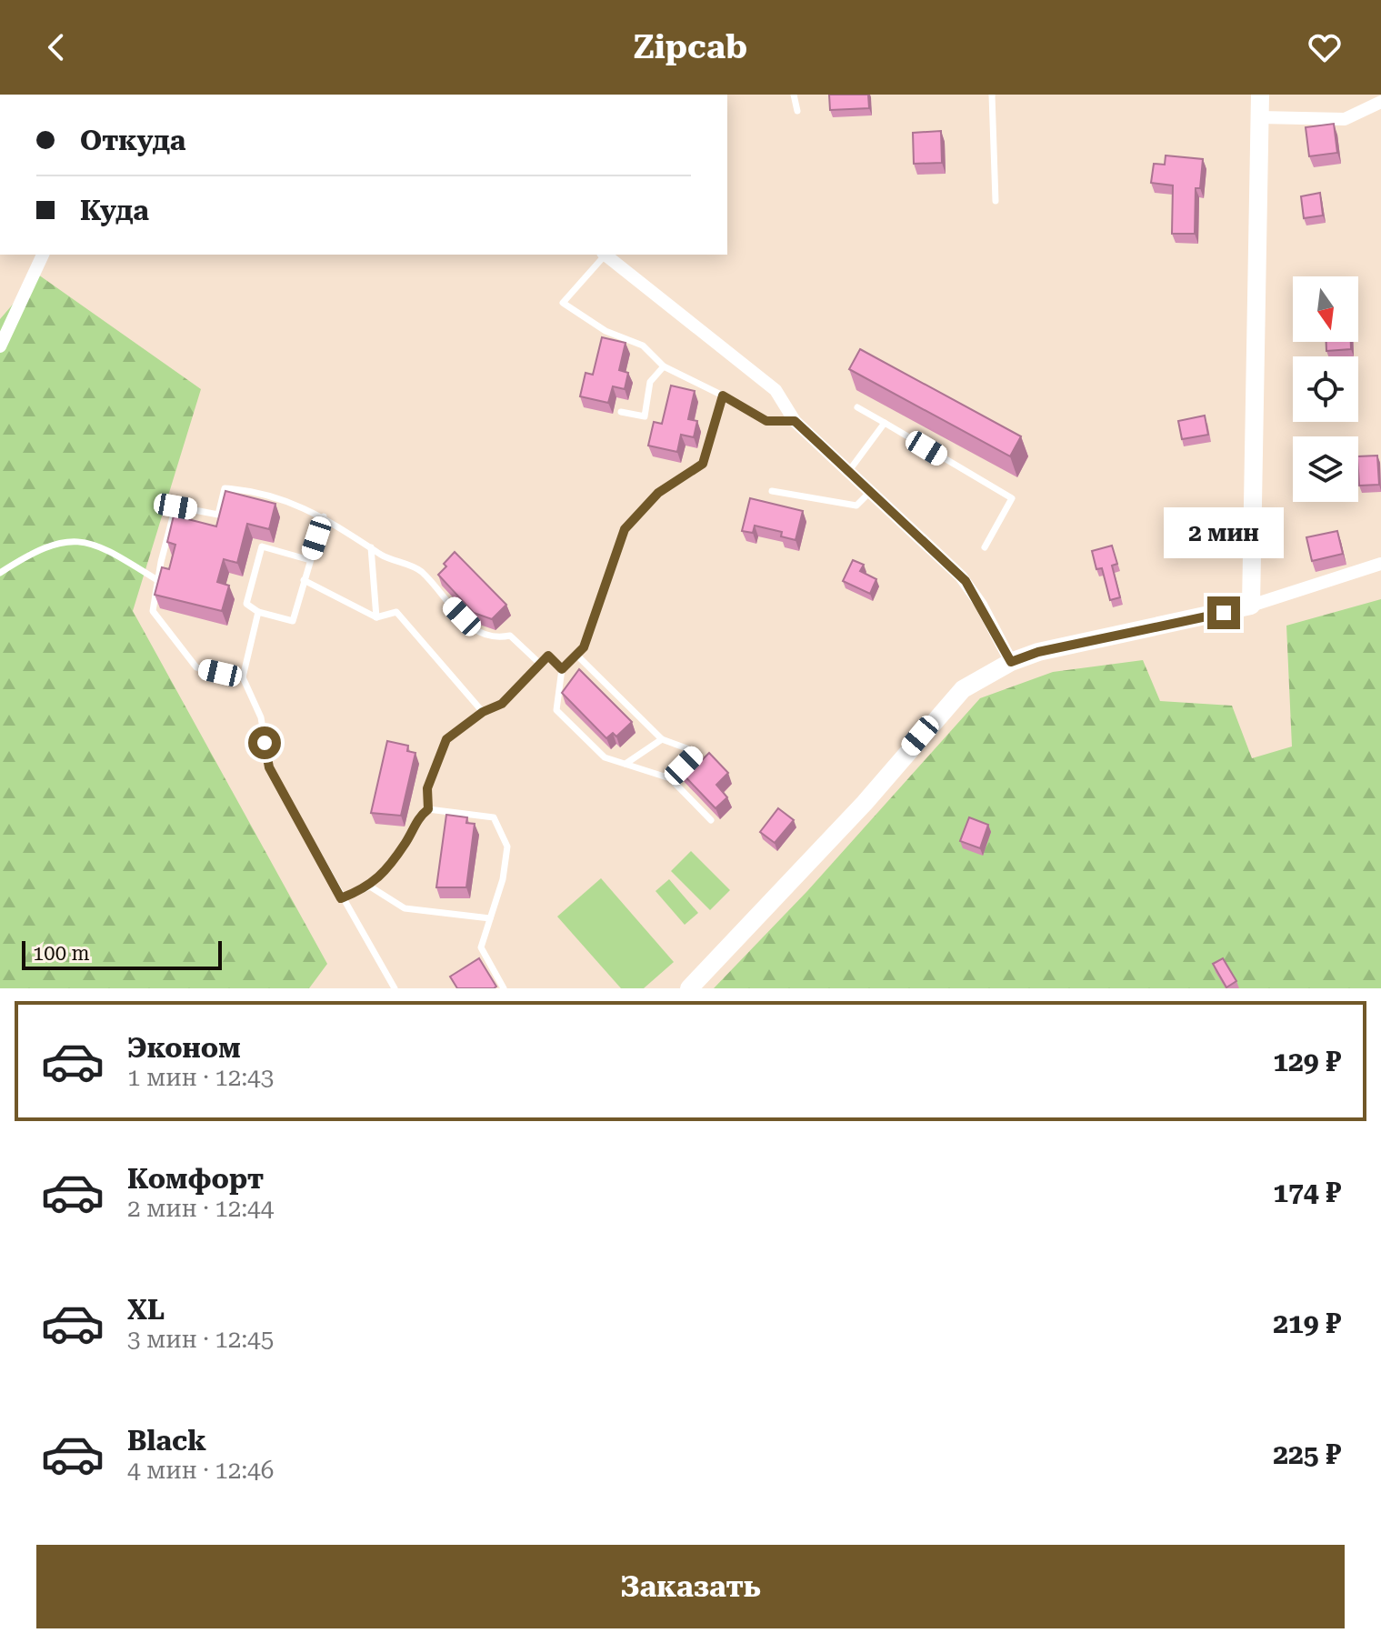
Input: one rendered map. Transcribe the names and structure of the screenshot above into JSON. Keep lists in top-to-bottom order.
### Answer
{
  "scale_bar": "100 m",
  "north": "bottom",
  "page": {
    "header": "Zipcab",
    "banner": ["Откуда", "Куда"],
    "bubble": "2 мин",
    "scale": "100 m",
    "list": [
      {
        "name": "Эконом",
        "note": "1 мин · 12:43",
        "value": "129 ₽"
      },
      {
        "name": "Комфорт",
        "note": "2 мин · 12:44",
        "value": "174 ₽"
      },
      {
        "name": "XL",
        "note": "3 мин · 12:45",
        "value": "219 ₽"
      },
      {
        "name": "Black",
        "note": "4 мин · 12:46",
        "value": "225 ₽"
      }
    ],
    "buttons": "Заказать"
  }
}
